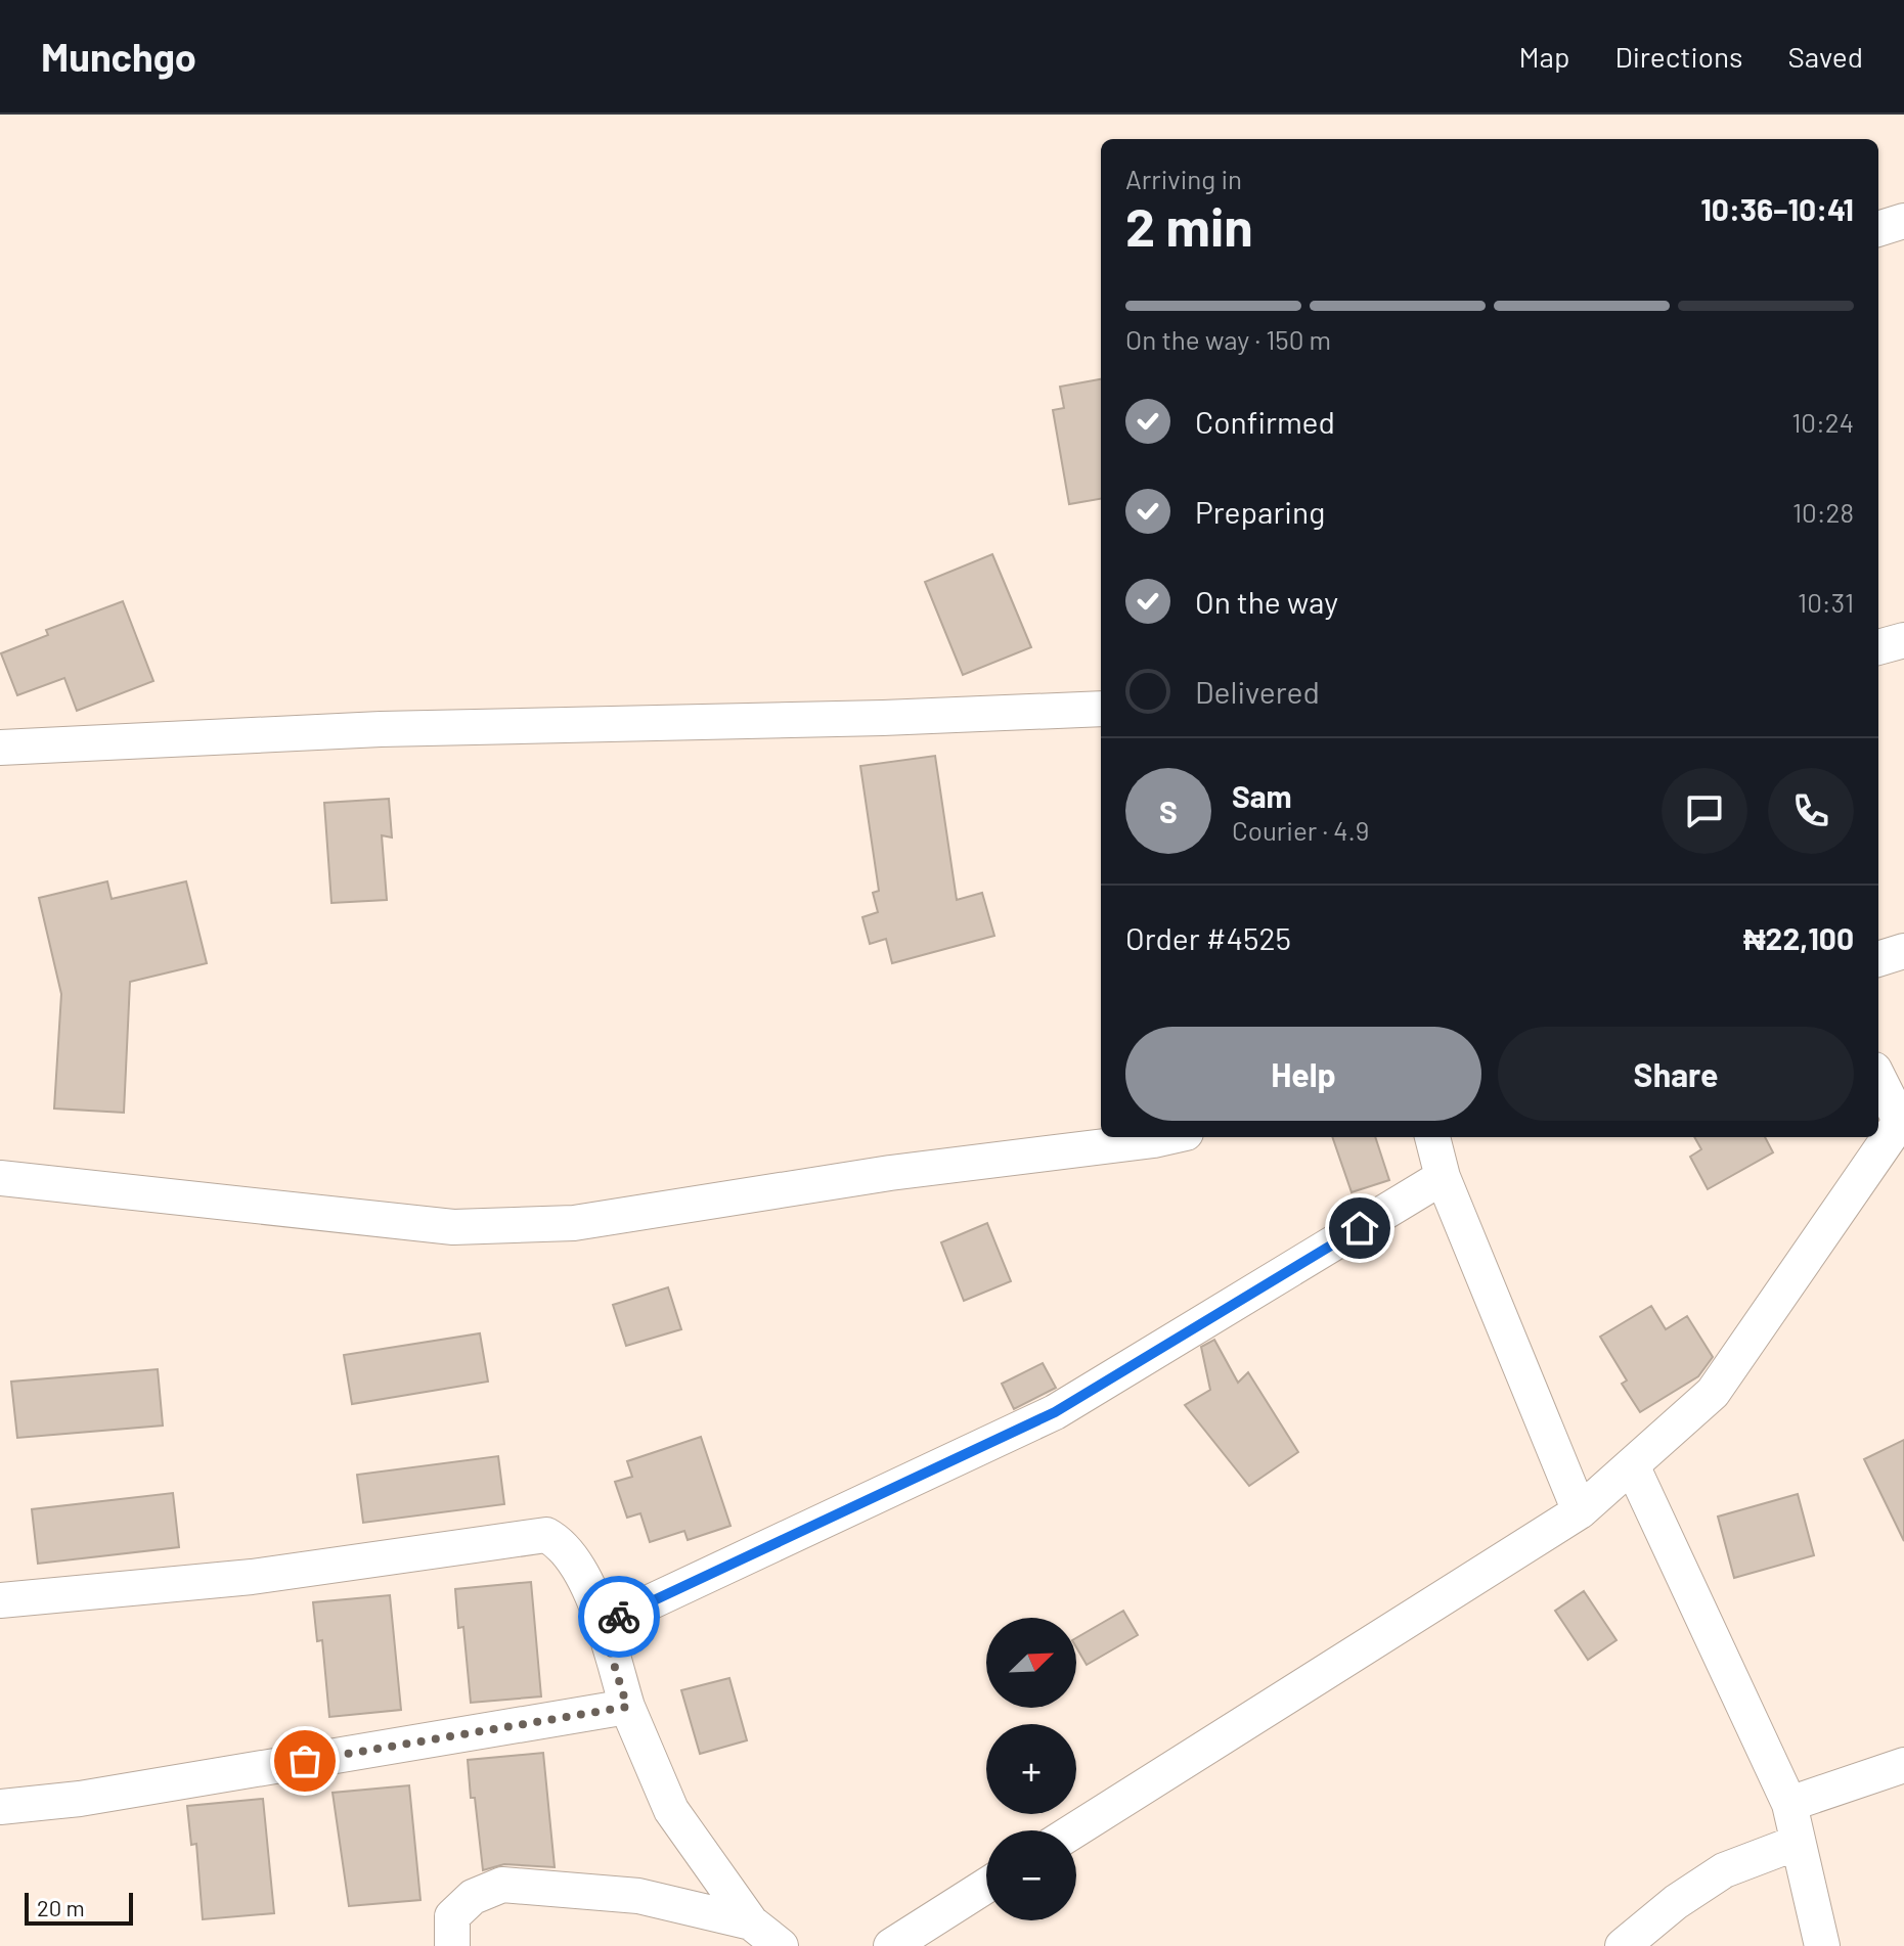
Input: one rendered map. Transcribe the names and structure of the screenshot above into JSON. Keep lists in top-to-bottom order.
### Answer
{
  "scale_bar": "20 m",
  "north": "top right",
  "page": {
    "header": "Munchgo",
    "nav": ["Map", "Directions", "Saved"],
    "heading": ["2 min", "Arriving in", "10:36–10:41"],
    "panel": [
      "Sam",
      "Courier · 4.9",
      "Order #4525",
      "₦22,100"
    ],
    "bar": "On the way · 150 m",
    "list": [
      ["Confirmed", "10:24"],
      ["Preparing", "10:28"],
      ["On the way", "10:31"],
      "Delivered"
    ],
    "round": "S",
    "buttons": ["Help", "Share"],
    "map_buttons": ["+", "−"],
    "scale": "20 m"
  }
}
